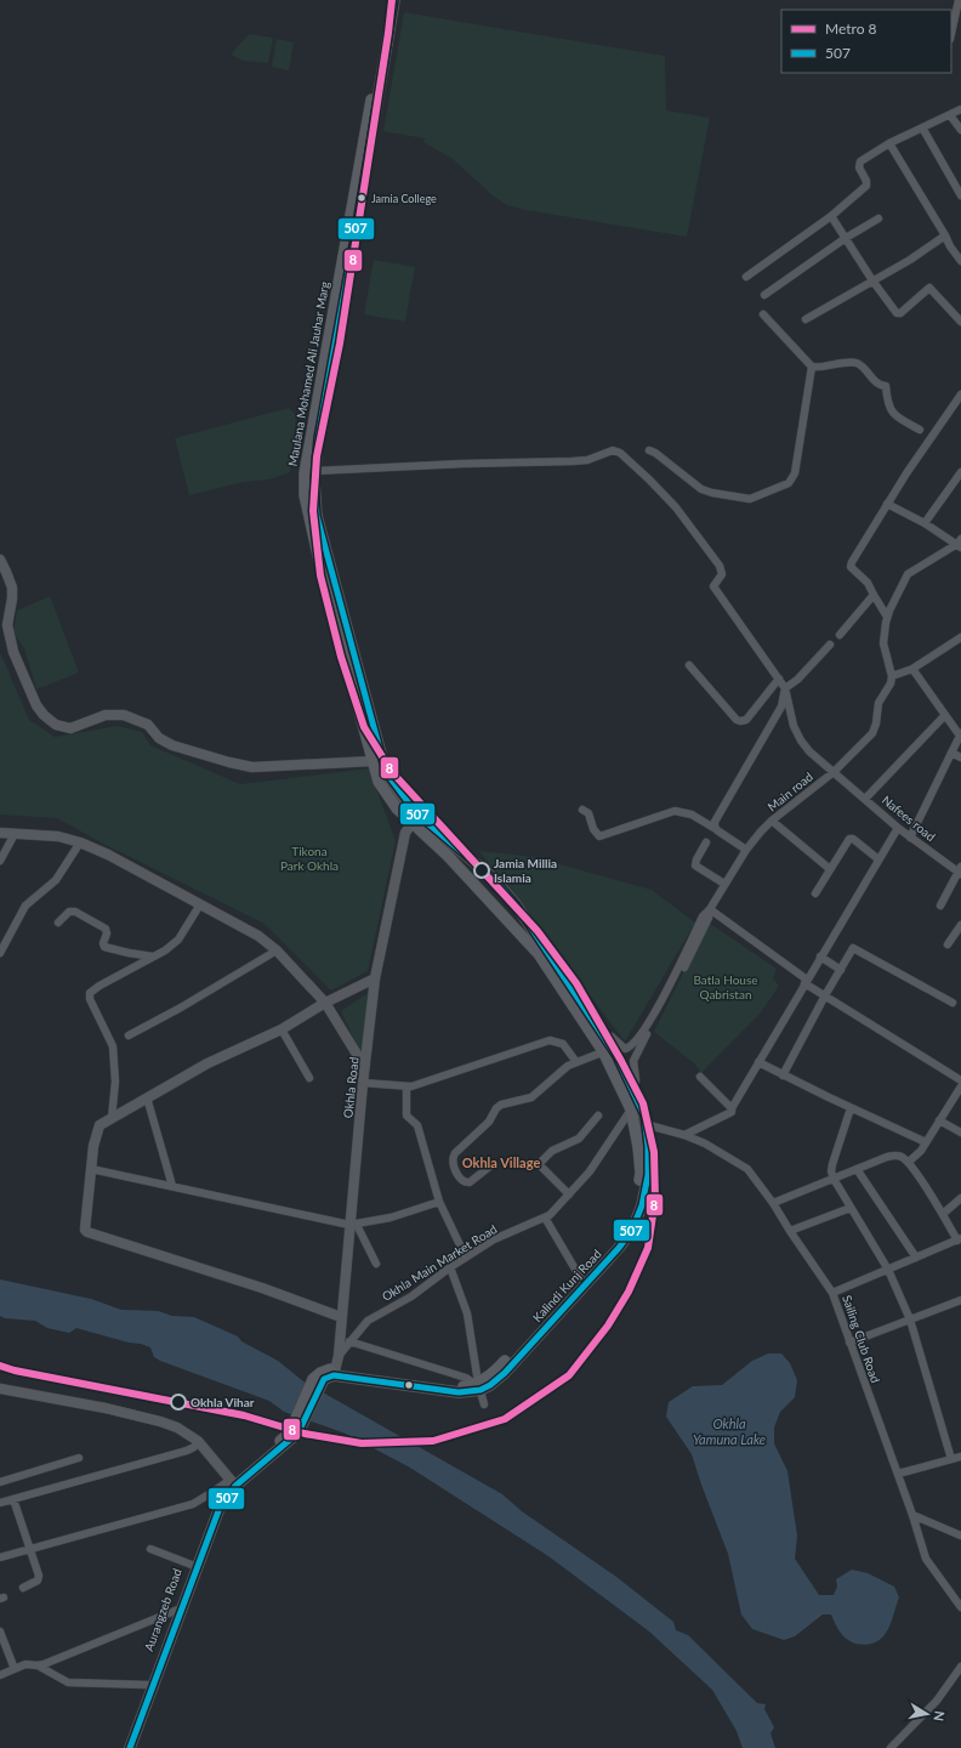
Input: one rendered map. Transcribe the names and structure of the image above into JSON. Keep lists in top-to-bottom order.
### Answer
{
  "streets": {
    "main road": ["Maulana Mohamed Ali Jauhar Marg", "Kalindi Kunj Road", "Aurangzeb Road"],
    "street": [
      "Main road",
      "Nafees road",
      "Okhla Road",
      "Okhla Main Market Road",
      "Sailing Club Road"
    ]
  },
  "crossings": [
    ["Maulana Mohamed Ali Jauhar Marg", "Nafees road"],
    ["Maulana Mohamed Ali Jauhar Marg", "Okhla Road"],
    ["Maulana Mohamed Ali Jauhar Marg", "Kalindi Kunj Road"],
    ["Main road", "Nafees road"],
    ["Main road", "Kalindi Kunj Road"],
    ["Okhla Road", "Okhla Main Market Road"],
    ["Okhla Road", "Kalindi Kunj Road"],
    ["Okhla Main Market Road", "Kalindi Kunj Road"],
    ["Kalindi Kunj Road", "Sailing Club Road"]
  ],
  "districts": ["Okhla Village"],
  "water": ["Okhla Yamuna Lake"],
  "parks": ["Tikona Park Okhla", "Batla House Qabristan"],
  "places": ["Jamia College", "Jamia Millia Islamia", "Okhla Vihar"],
  "lines": ["metro line 8", "transit line 507"],
  "legend": ["Metro 8", "507"],
  "north": "right"
}
